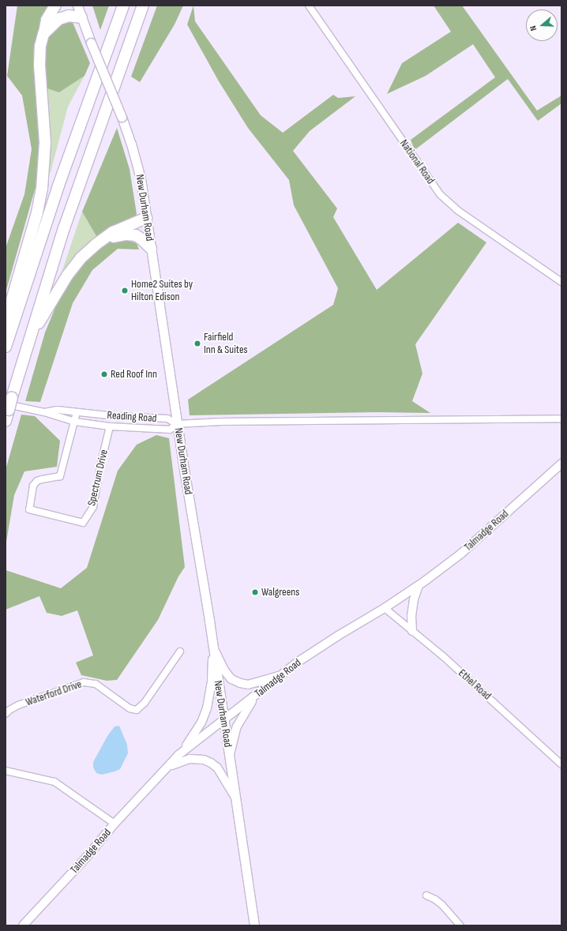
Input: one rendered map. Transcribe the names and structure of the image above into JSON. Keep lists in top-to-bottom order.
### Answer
{
  "streets": {
    "main road": ["New Durham Road"],
    "street": [
      "National Road",
      "Reading Road",
      "Spectrum Drive",
      "Talmadge Road",
      "Ethel Road",
      "Waterford Drive"
    ]
  },
  "crossings": [
    ["New Durham Road", "Reading Road"],
    ["New Durham Road", "Talmadge Road"],
    ["Reading Road", "Spectrum Drive"],
    ["Talmadge Road", "Ethel Road"]
  ],
  "places": [
    "Home2 Suites by Hilton Edison",
    "Fairfield Inn & Suites",
    "Red Roof Inn",
    "Walgreens"
  ],
  "north": "left"
}
